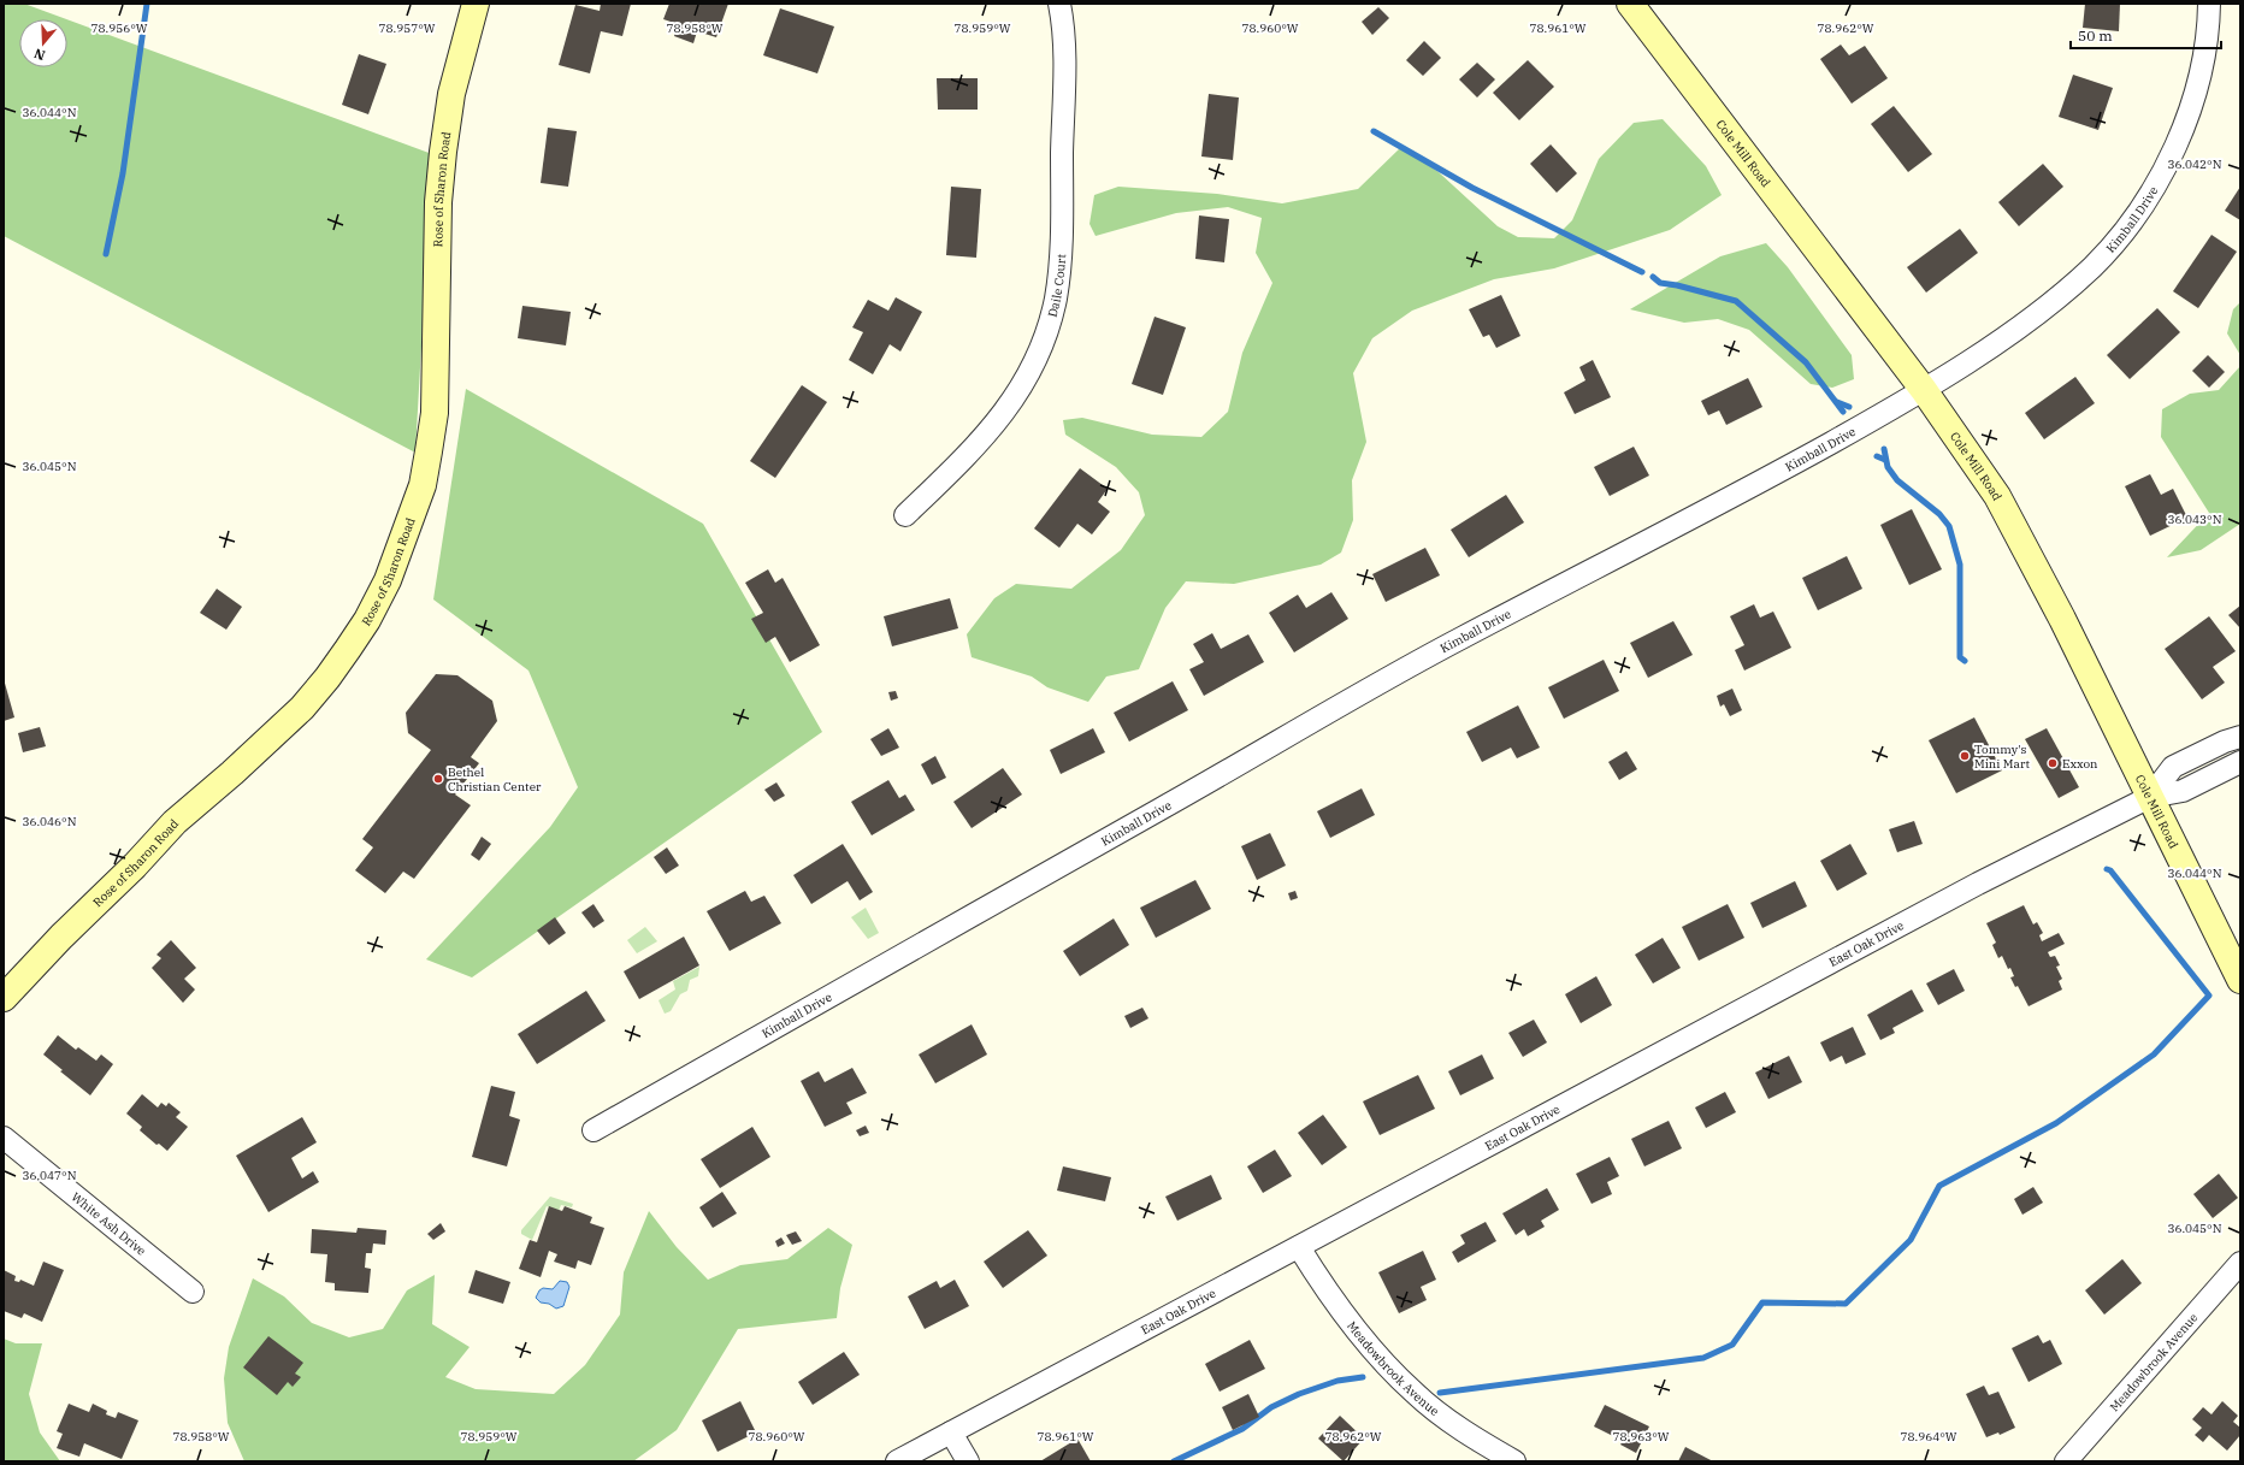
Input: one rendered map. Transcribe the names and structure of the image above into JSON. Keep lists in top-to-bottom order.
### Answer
{
  "streets": {
    "street": [
      "Cole Mill Road",
      "Rose of Sharon Road",
      "Kimball Drive",
      "Daile Court",
      "East Oak Drive",
      "White Ash Drive",
      "Meadowbrook Avenue"
    ]
  },
  "crossings": [
    ["Cole Mill Road", "Kimball Drive"],
    ["Cole Mill Road", "East Oak Drive"],
    ["East Oak Drive", "Meadowbrook Avenue"]
  ],
  "places": ["Tommy's Mini Mart", "Exxon", "Bethel Christian Center"],
  "scale_bar": "50 m",
  "north": "bottom",
  "coordinates": [
    "78.957°W",
    "78.958°W",
    "78.959°W",
    "78.960°W",
    "78.961°W",
    "78.962°W",
    "78.956°W",
    "36.044°N",
    "36.042°N",
    "36.045°N",
    "36.043°N",
    "36.046°N",
    "36.047°N",
    "78.963°W",
    "78.964°W"
  ]
}
